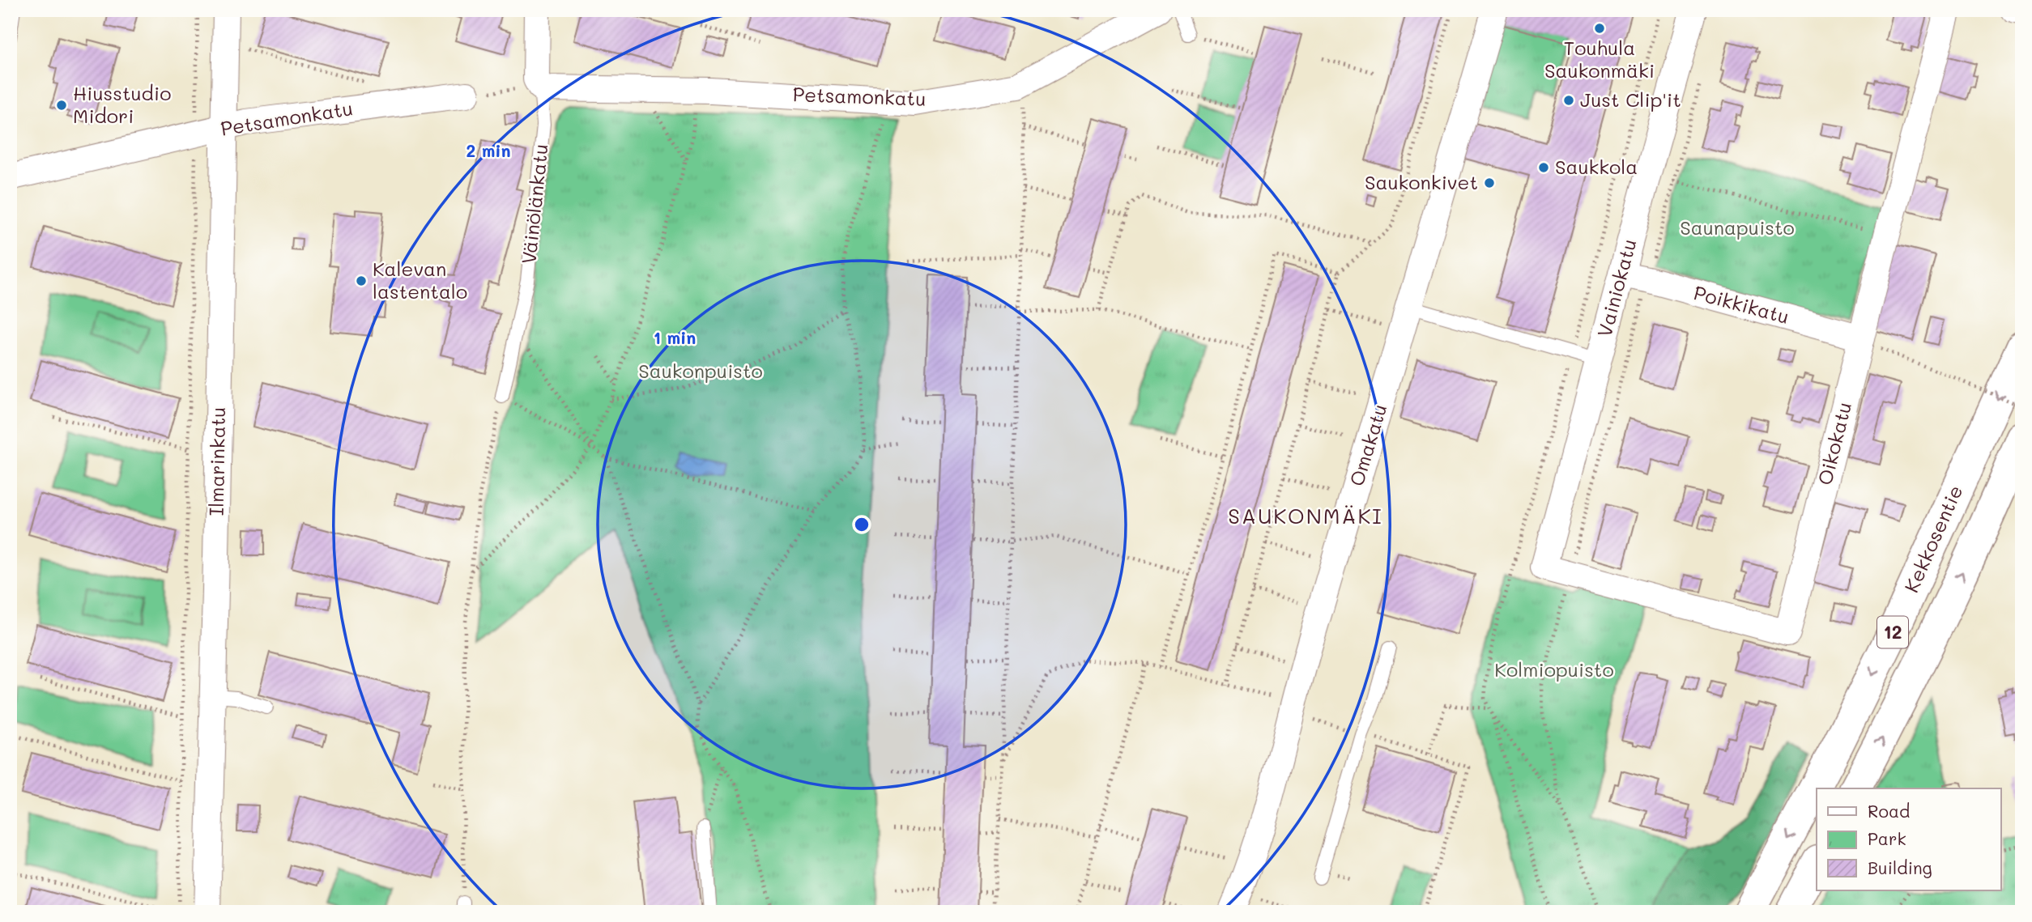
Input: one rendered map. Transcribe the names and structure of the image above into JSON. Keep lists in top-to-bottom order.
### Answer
{
  "streets": {
    "highway": ["Kekkosentie", "12"],
    "street": [
      "Petsamonkatu",
      "Väinölänkatu",
      "Vainiokatu",
      "Poikkikatu",
      "Oikokatu",
      "Omakatu",
      "Ilmarinkatu"
    ]
  },
  "crossings": [
    ["Petsamonkatu", "Väinölänkatu"],
    ["Petsamonkatu", "Ilmarinkatu"],
    ["Vainiokatu", "Poikkikatu"],
    ["Vainiokatu", "Oikokatu"],
    ["Poikkikatu", "Oikokatu"]
  ],
  "districts": ["SAUKONMÄKI"],
  "parks": ["Saunapuisto", "Saukonpuisto", "Kolmiopuisto"],
  "places": [
    "Touhula Saukonmäki",
    "Just Clip'it",
    "Hiusstudio Midori",
    "Saukkola",
    "Saukonkivet",
    "Kalevan lastentalo"
  ],
  "legend": ["Road", "Park", "Building"],
  "rings": ["2 min", "1 min"]
}
